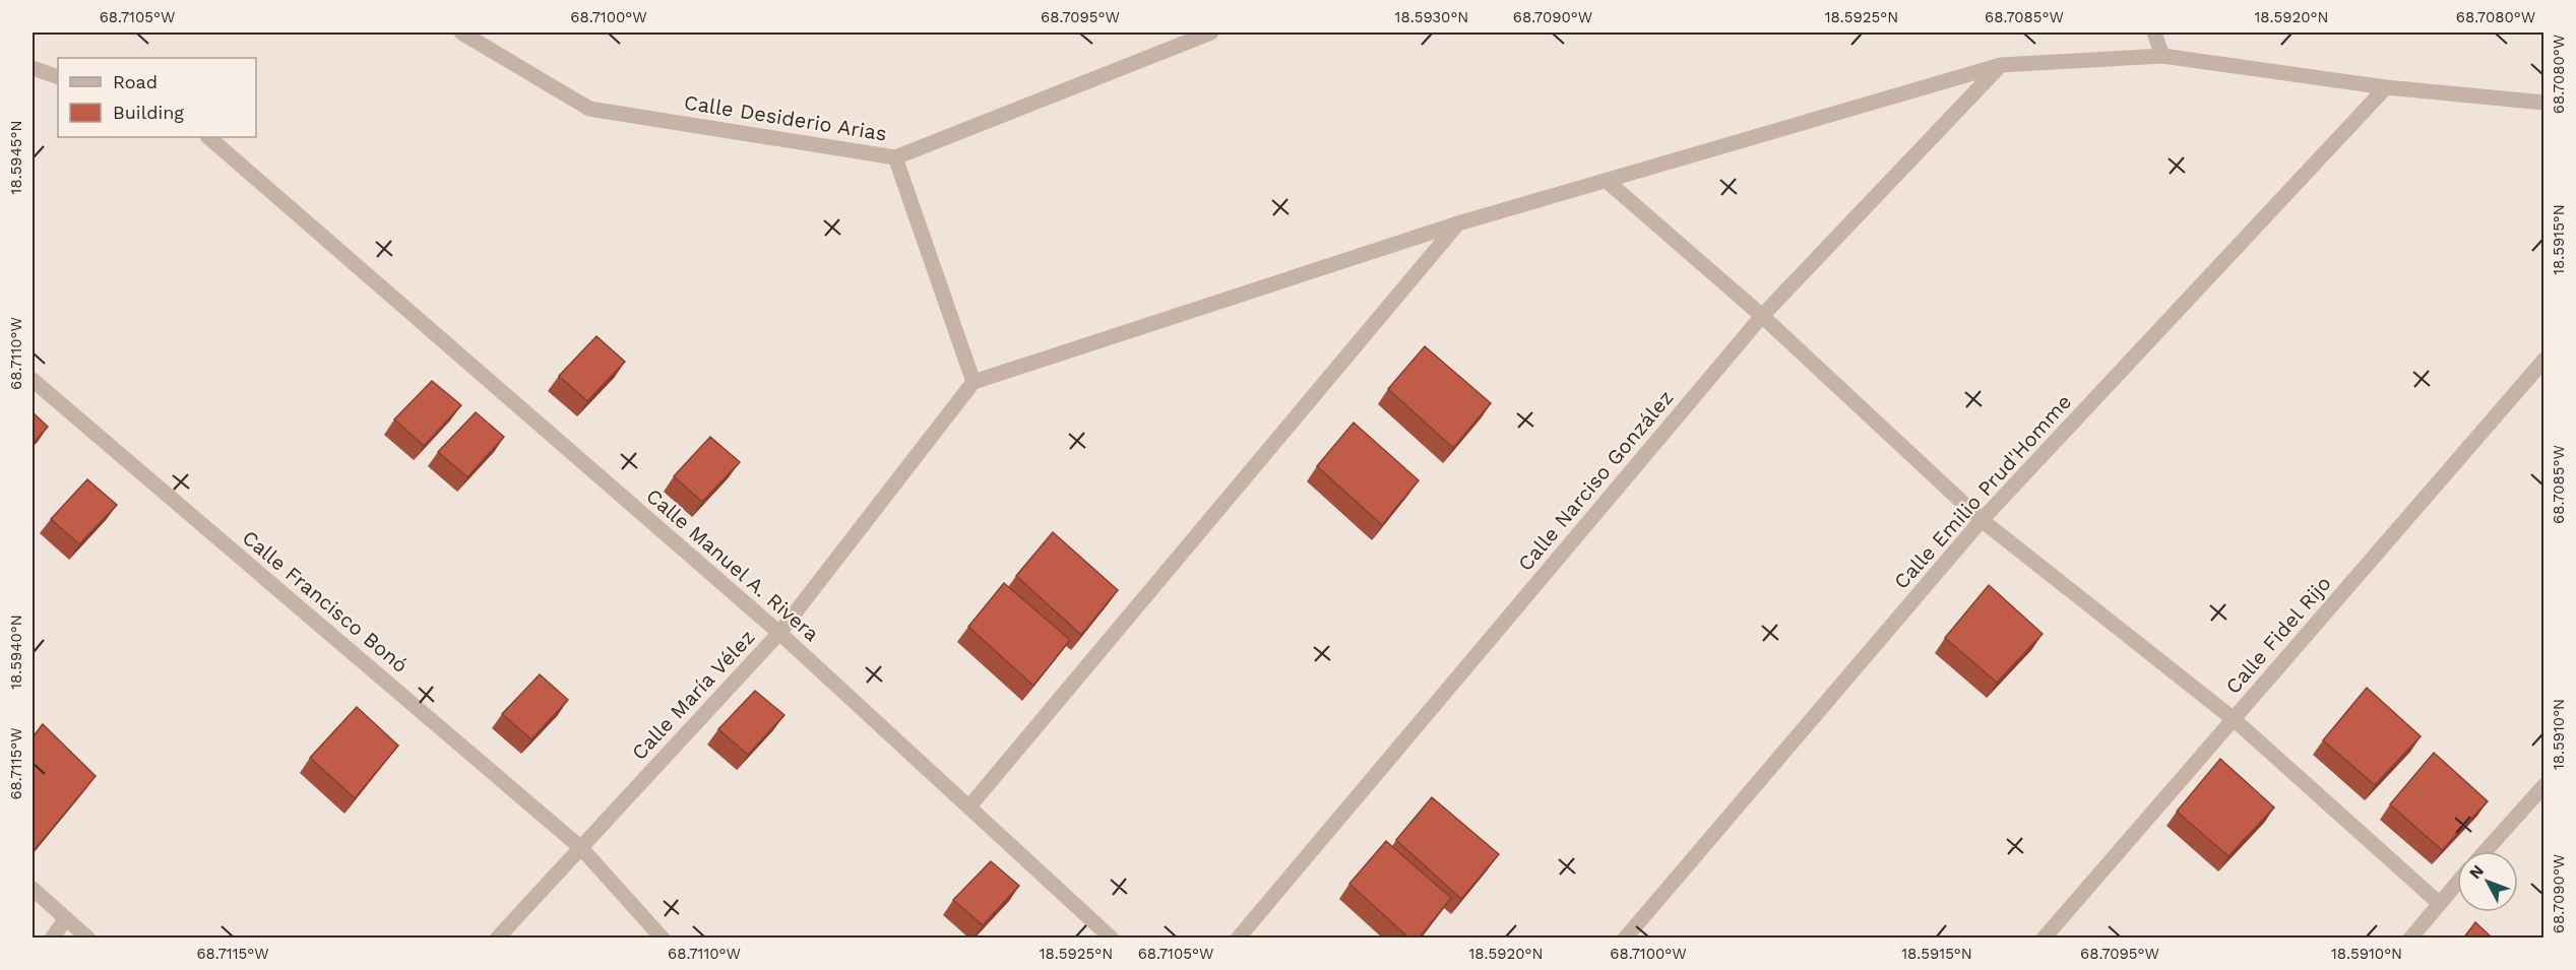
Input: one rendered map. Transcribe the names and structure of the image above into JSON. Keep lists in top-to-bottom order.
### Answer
{
  "streets": {
    "street": [
      "Calle Desiderio Arias",
      "Calle Narciso González",
      "Calle Emilio Prud'Homme",
      "Calle Manuel A. Rivera",
      "Calle Francisco Bonó",
      "Calle Fidel Rijo",
      "Calle María Vélez"
    ]
  },
  "crossings": [
    ["Calle Manuel A. Rivera", "Calle María Vélez"],
    ["Calle Francisco Bonó", "Calle María Vélez"]
  ],
  "legend": ["Road", "Building"],
  "north": "top left",
  "coordinates": [
    "68.7105°W",
    "68.7100°W",
    "68.7095°W",
    "18.5930°N",
    "68.7090°W",
    "18.5925°N",
    "68.7085°W",
    "18.5920°N",
    "68.7080°W",
    "18.5945°N",
    "18.5915°N",
    "68.7110°W",
    "18.5940°N",
    "18.5910°N",
    "68.7115°W"
  ]
}
